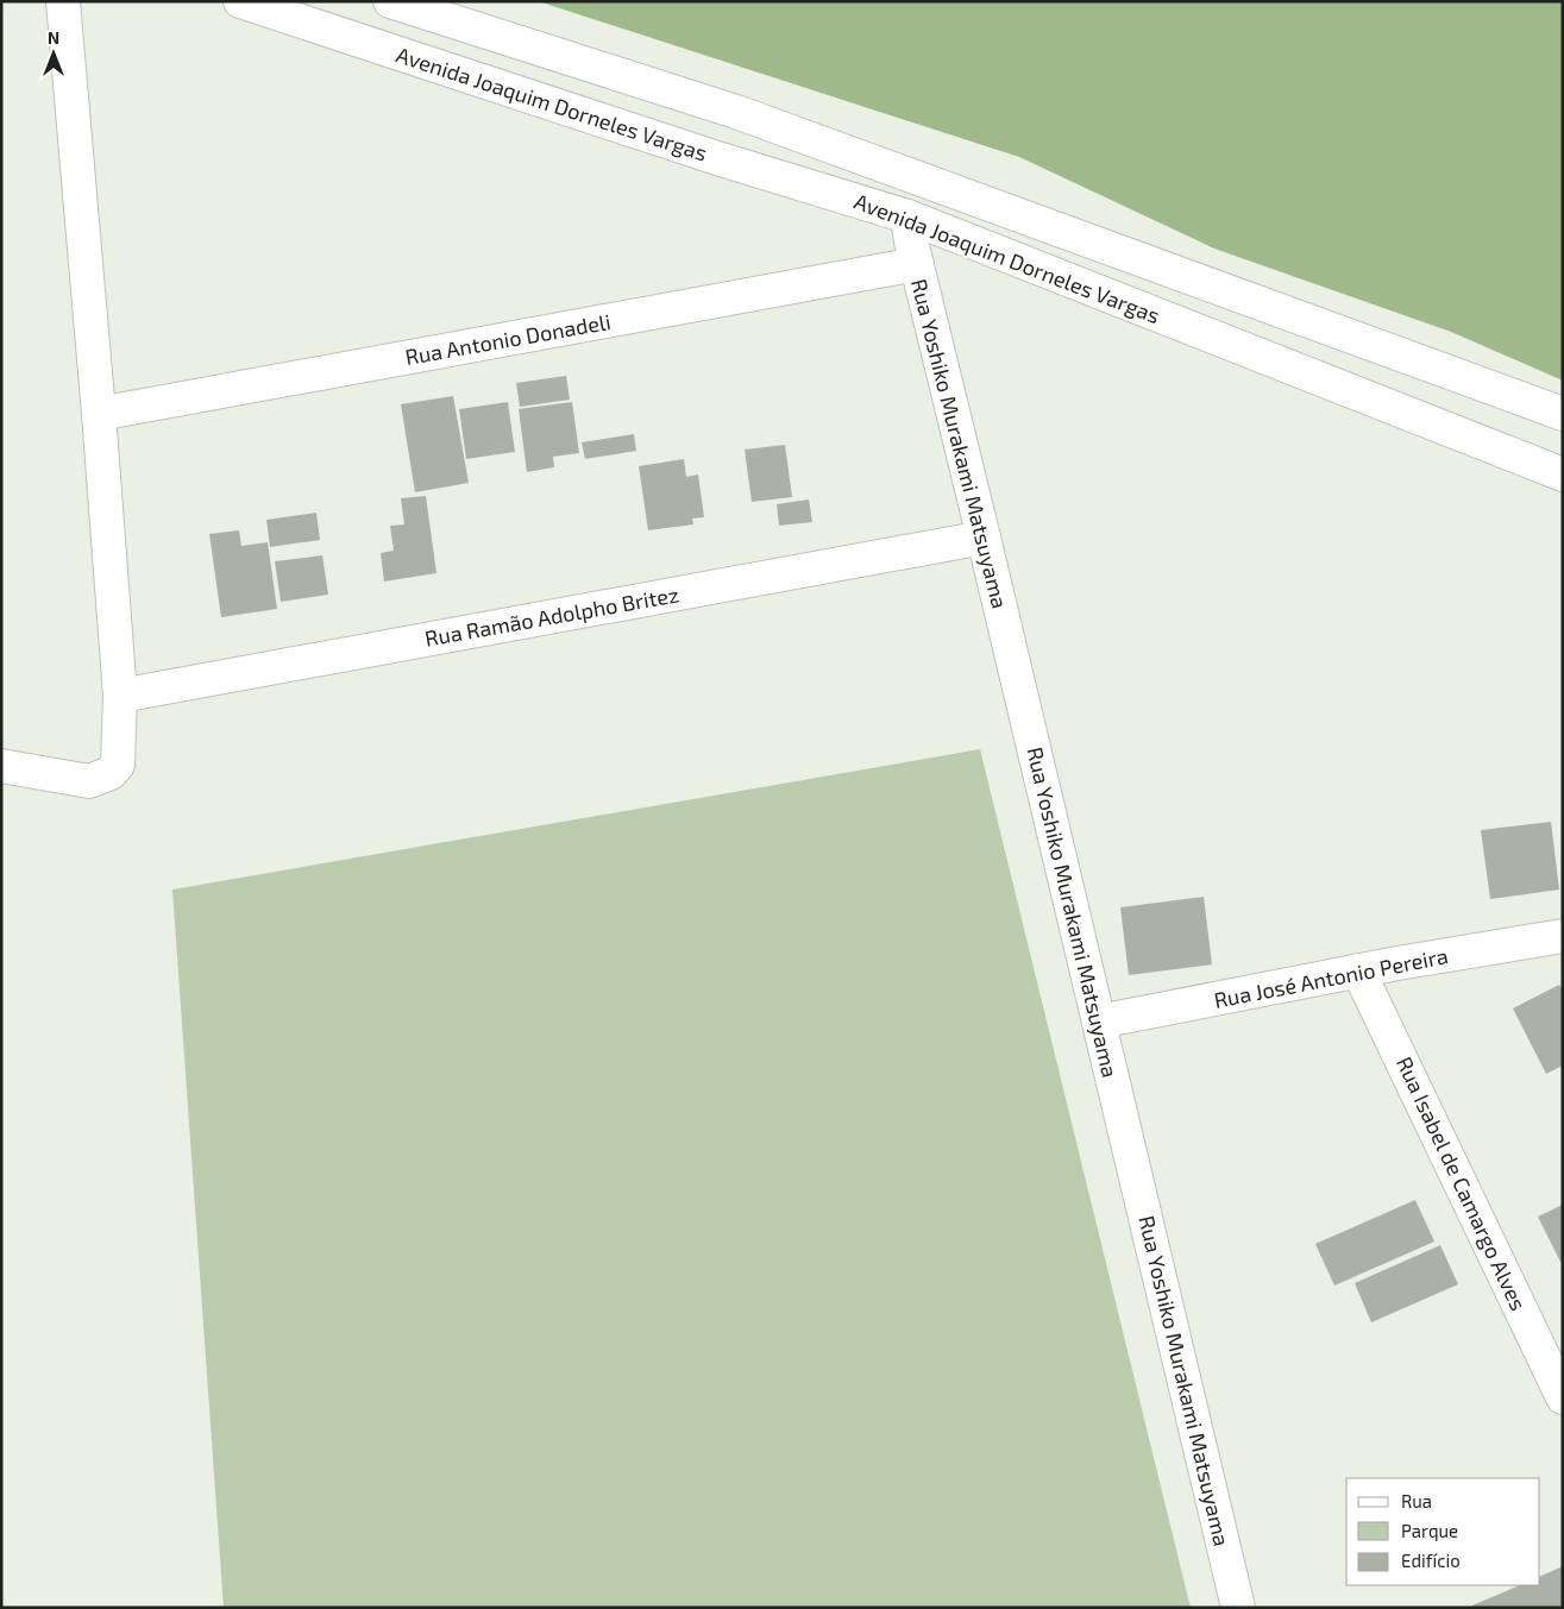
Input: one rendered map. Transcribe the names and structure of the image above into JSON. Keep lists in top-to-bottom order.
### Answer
{
  "streets": {
    "street": [
      "Avenida Joaquim Dorneles Vargas",
      "Rua Antonio Donadeli",
      "Rua Yoshiko Murakami Matsuyama",
      "Rua Ramão Adolpho Britez",
      "Rua José Antonio Pereira",
      "Rua Isabel de Camargo Alves"
    ]
  },
  "crossings": [
    ["Avenida Joaquim Dorneles Vargas", "Rua Yoshiko Murakami Matsuyama"],
    ["Rua Antonio Donadeli", "Rua Yoshiko Murakami Matsuyama"],
    ["Rua Yoshiko Murakami Matsuyama", "Rua Ramão Adolpho Britez"],
    ["Rua Yoshiko Murakami Matsuyama", "Rua José Antonio Pereira"],
    ["Rua José Antonio Pereira", "Rua Isabel de Camargo Alves"]
  ],
  "legend": ["Rua", "Parque", "Edifício"],
  "north": "top"
}
